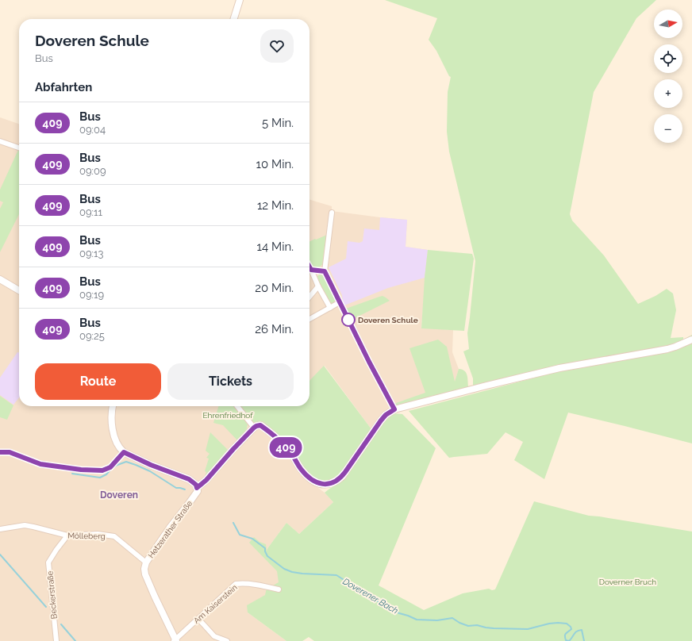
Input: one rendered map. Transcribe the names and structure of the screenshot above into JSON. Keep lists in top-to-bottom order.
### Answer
{
  "streets": {
    "street": [
      "Hetzerather Straße",
      "Mölleberg",
      "Beckerstraße",
      "Am Kaiserstein"
    ]
  },
  "crossings": [
    ["Hetzerather Straße", "Mölleberg"],
    ["Hetzerather Straße", "Am Kaiserstein"],
    ["Mölleberg", "Beckerstraße"]
  ],
  "districts": ["Doveren"],
  "water": ["Doverener Bach"],
  "parks": ["Ehrenfriedhof", "Doverner Bruch"],
  "places": ["Doveren Schule"],
  "lines": ["bus line 409"],
  "north": "right",
  "page": {
    "on_map": "409",
    "map_buttons": ["+", "−"],
    "heading": [
      ["Doveren Schule", "Bus"],
      "Abfahrten"
    ],
    "list": [
      {
        "mark": "409",
        "name": "Bus",
        "note": "09:04",
        "value": "5 Min."
      },
      {
        "mark": "409",
        "name": "Bus",
        "note": "09:09",
        "value": "10 Min."
      },
      {
        "mark": "409",
        "name": "Bus",
        "note": "09:11",
        "value": "12 Min."
      },
      {
        "mark": "409",
        "name": "Bus",
        "note": "09:13",
        "value": "14 Min."
      },
      {
        "mark": "409",
        "name": "Bus",
        "note": "09:19",
        "value": "20 Min."
      },
      {
        "mark": "409",
        "name": "Bus",
        "note": "09:25",
        "value": "26 Min."
      }
    ],
    "buttons": ["Route", "Tickets"]
  }
}
